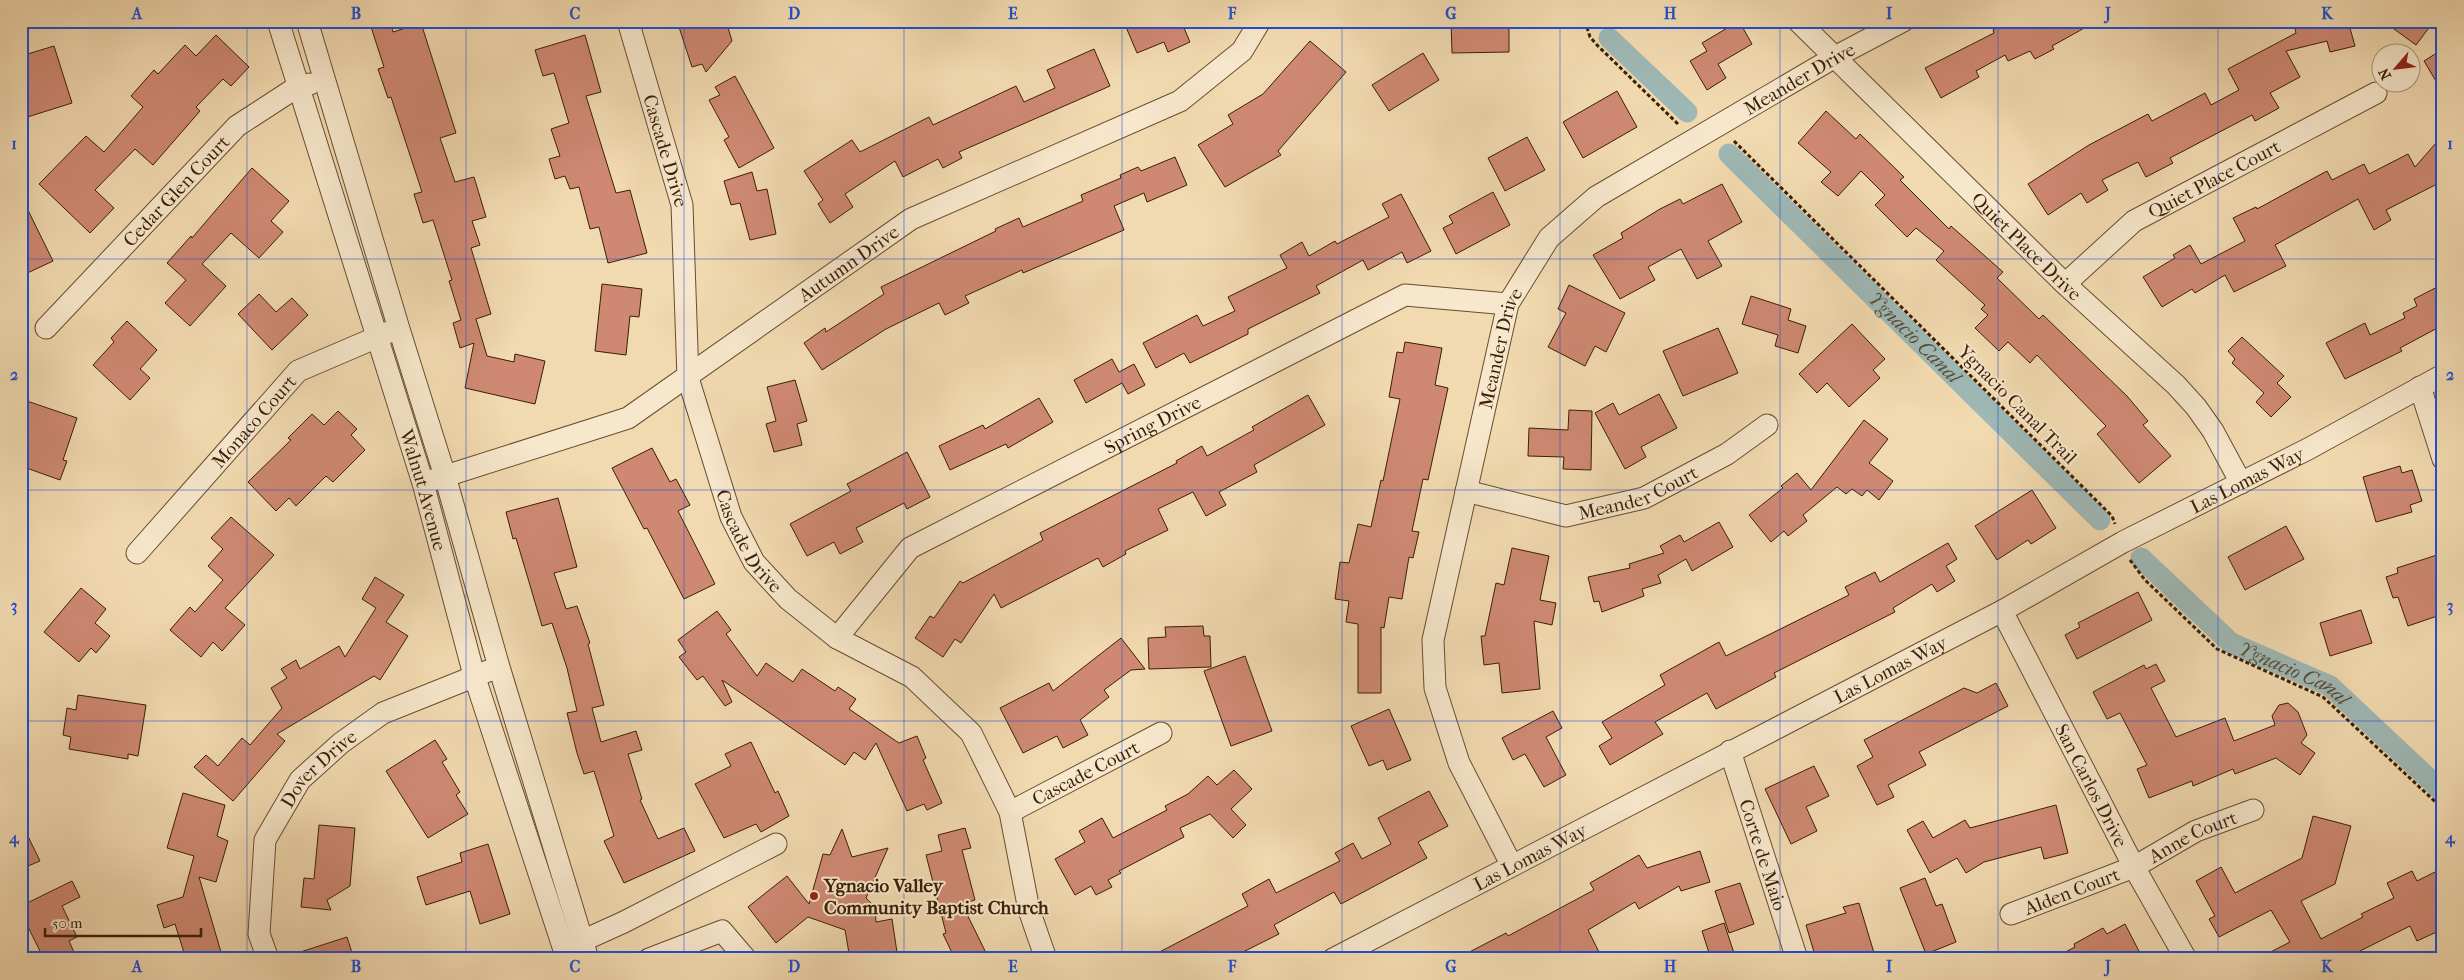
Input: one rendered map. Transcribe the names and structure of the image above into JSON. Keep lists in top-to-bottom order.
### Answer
{
  "streets": {
    "street": [
      "Meander Drive",
      "Cascade Drive",
      "Quiet Place Court",
      "Cedar Glen Court",
      "Quiet Place Drive",
      "Autumn Drive",
      "Monaco Court",
      "Spring Drive",
      "Las Lomas Way",
      "Walnut Avenue",
      "Meander Court",
      "Dover Drive",
      "Cascade Court",
      "San Carlos Drive",
      "Anne Court",
      "Corte de Maio",
      "Alden Court"
    ],
    "path": ["Ygnacio Canal Trail"]
  },
  "crossings": [
    ["Meander Drive", "Quiet Place Drive"],
    ["Meander Drive", "Spring Drive"],
    ["Meander Drive", "Las Lomas Way"],
    ["Meander Drive", "Meander Court"],
    ["Cascade Drive", "Autumn Drive"],
    ["Cascade Drive", "Spring Drive"],
    ["Cascade Drive", "Cascade Court"],
    ["Quiet Place Court", "Quiet Place Drive"],
    ["Cedar Glen Court", "Walnut Avenue"],
    ["Quiet Place Drive", "Las Lomas Way"],
    ["Autumn Drive", "Walnut Avenue"],
    ["Ygnacio Canal Trail", "Las Lomas Way"],
    ["Monaco Court", "Walnut Avenue"],
    ["Las Lomas Way", "San Carlos Drive"],
    ["Las Lomas Way", "Corte de Maio"],
    ["Walnut Avenue", "Dover Drive"],
    ["San Carlos Drive", "Anne Court"],
    ["San Carlos Drive", "Alden Court"],
    ["Anne Court", "Alden Court"]
  ],
  "water": ["Ygnacio Canal"],
  "places": ["Ygnacio Valley Community Baptist Church"],
  "scale_bar": "50 m",
  "north": "bottom left",
  "grid": {
    "columns": [
      "A",
      "B",
      "C",
      "D",
      "E",
      "F",
      "G",
      "H",
      "I",
      "J",
      "K"
    ],
    "rows": [
      "1",
      "2",
      "3",
      "4"
    ]
  }
}
